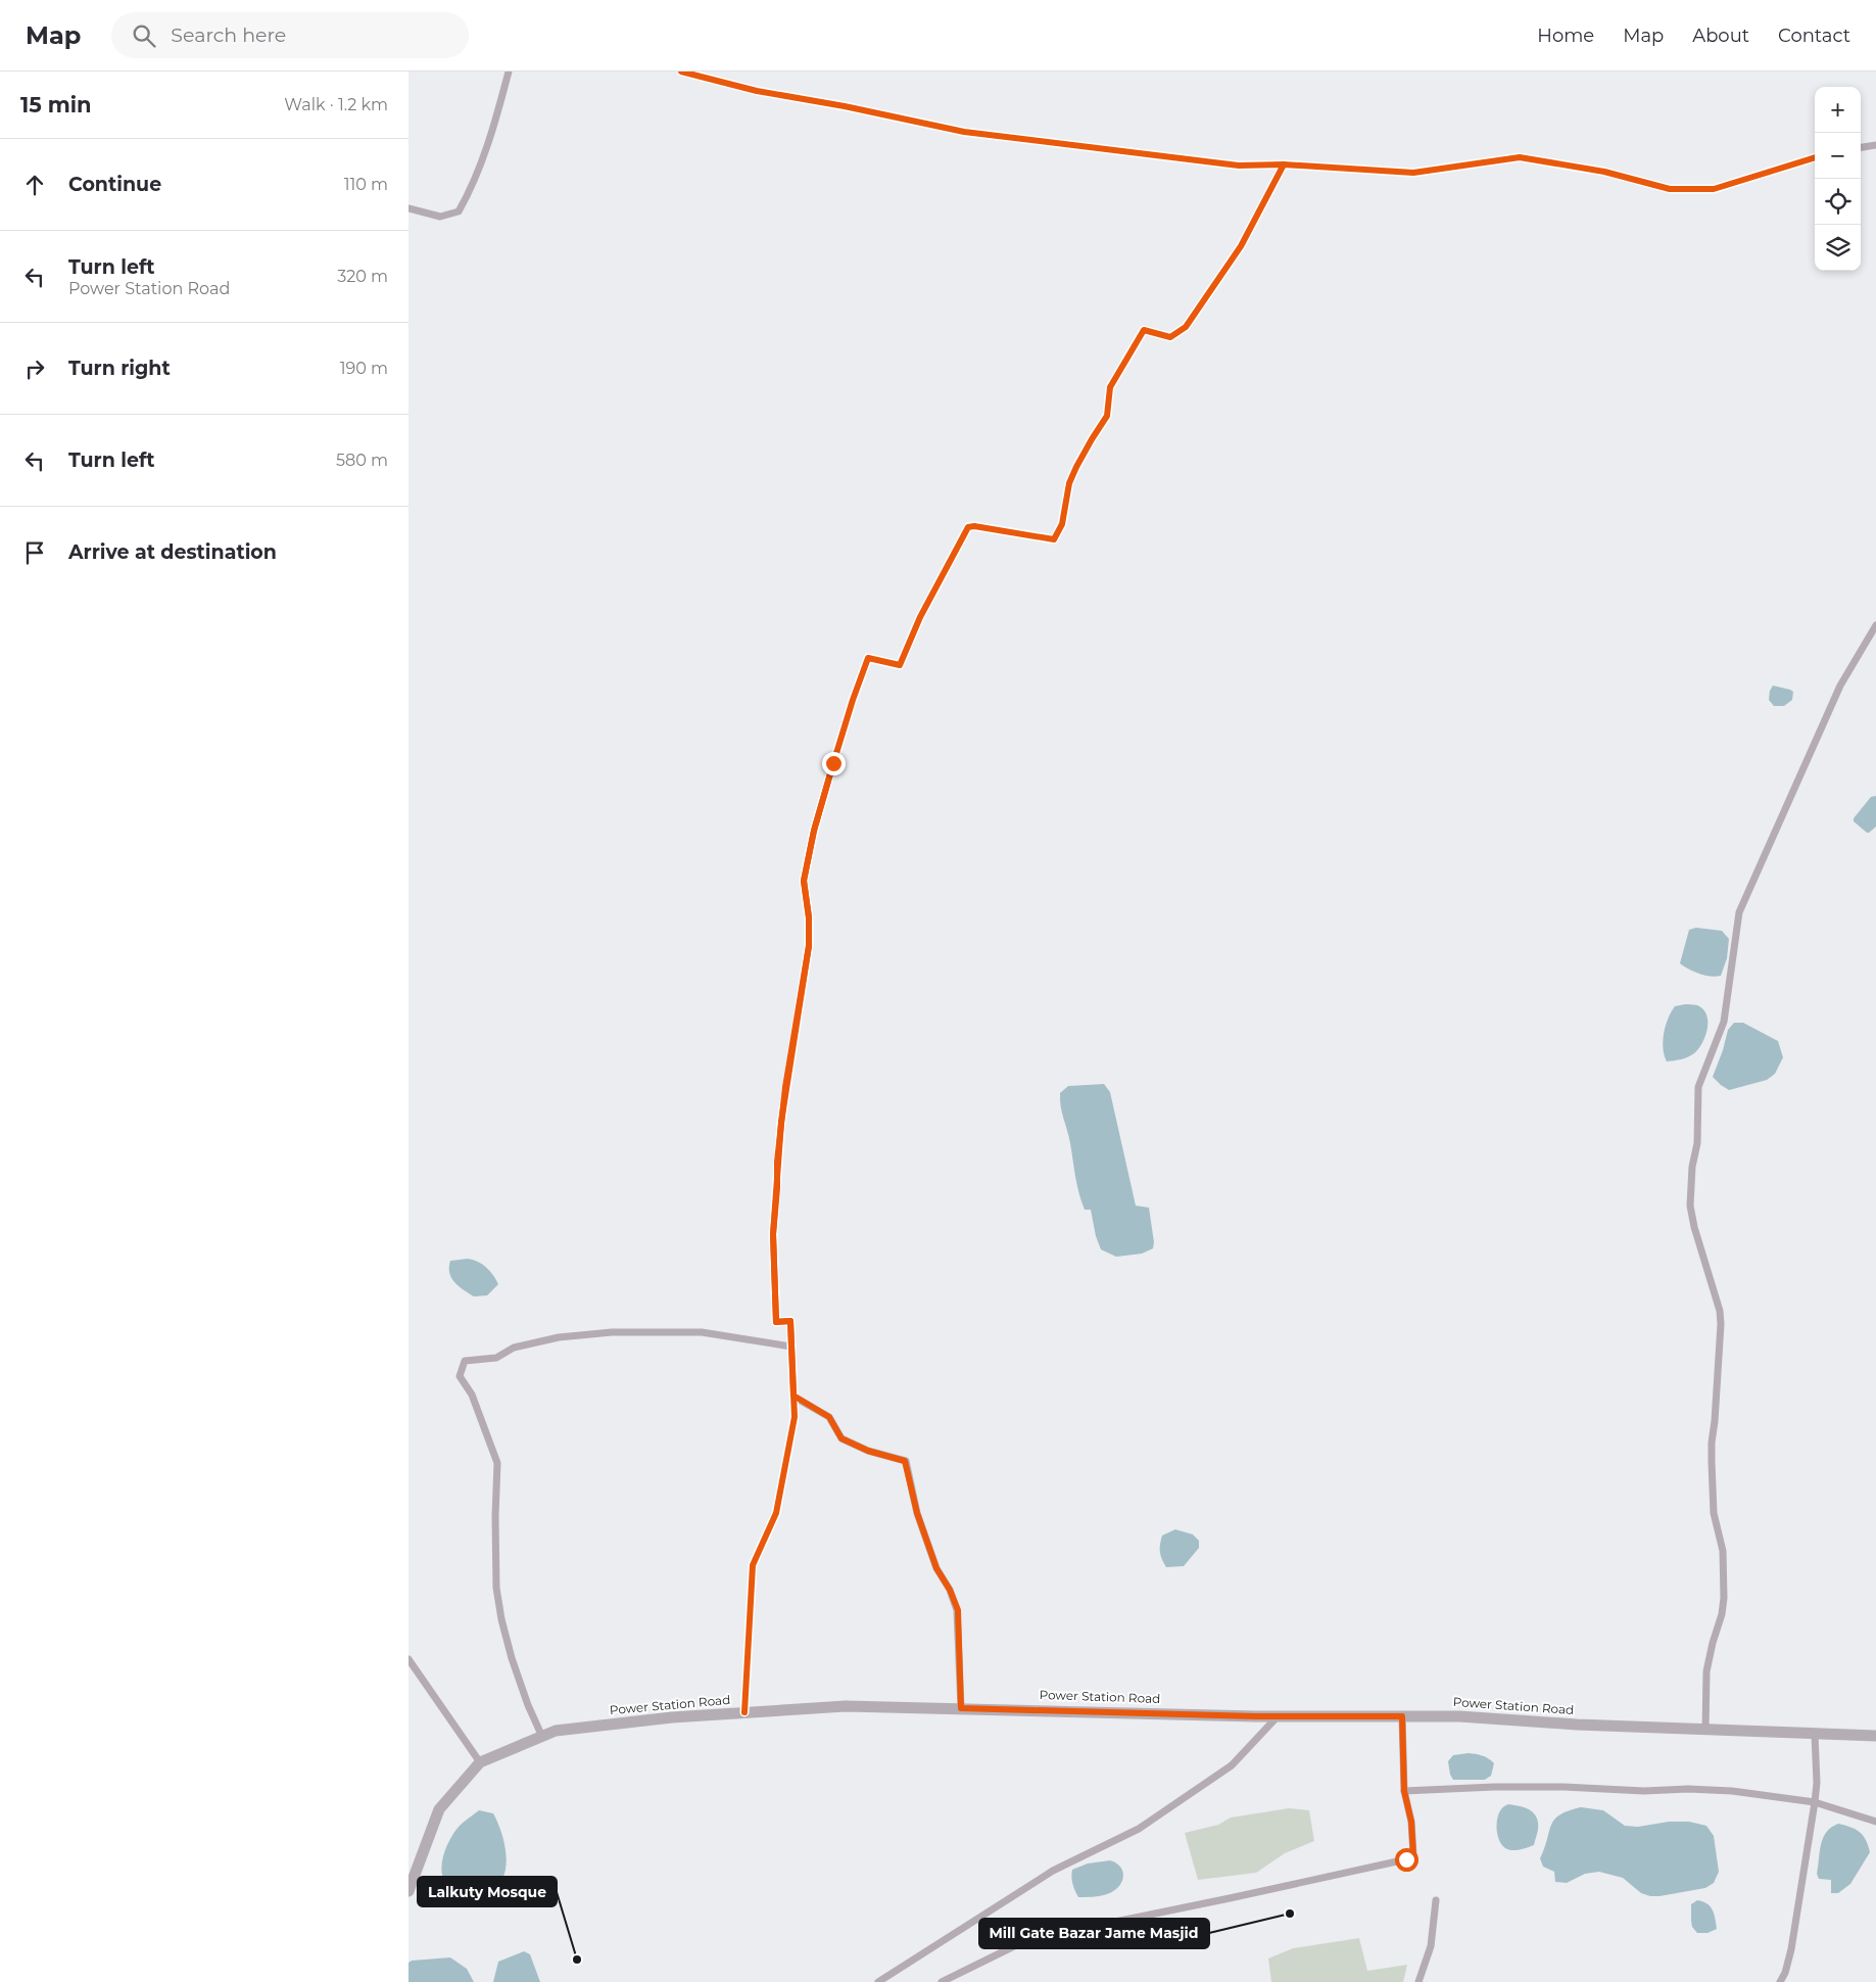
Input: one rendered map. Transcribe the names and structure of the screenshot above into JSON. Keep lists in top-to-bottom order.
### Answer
{
  "streets": {
    "main road": ["Power Station Road"]
  },
  "places": ["Mill Gate Bazar Jame Masjid", "Lalkuty Mosque"],
  "page": {
    "header": "Map",
    "search": "Search here",
    "nav": [
      "Home",
      "Map",
      "About",
      "Contact"
    ],
    "heading": ["15 min", "Walk · 1.2 km"],
    "map_buttons": ["+", "−"],
    "list": [
      ["Continue", "110 m"],
      ["Turn left", "Power Station Road", "320 m"],
      ["Turn right", "190 m"],
      ["Turn left", "580 m"],
      "Arrive at destination"
    ]
  }
}
